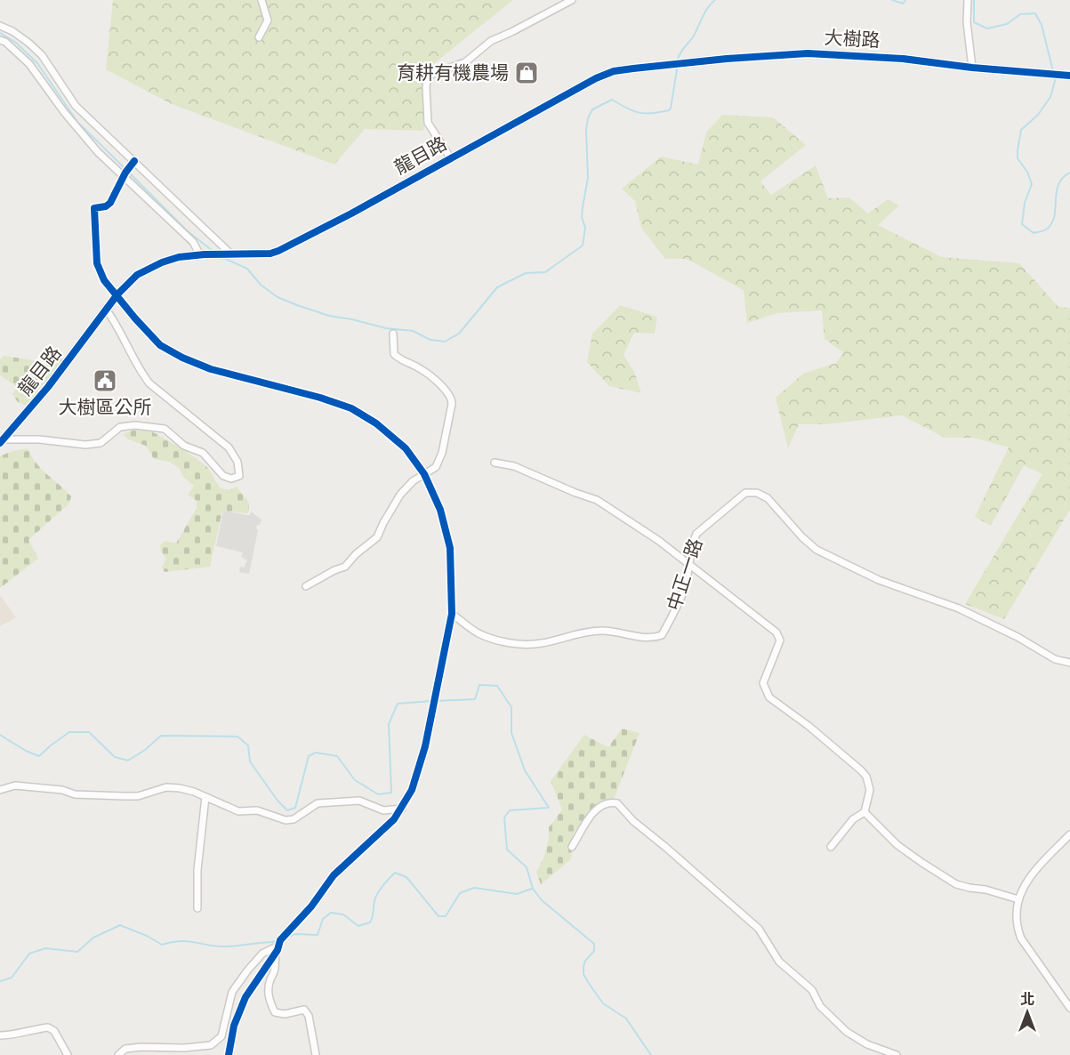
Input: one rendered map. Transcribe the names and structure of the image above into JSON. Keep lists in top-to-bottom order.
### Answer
{
  "streets": {
    "street": ["大樹路", "龍目路", "中正一路"]
  },
  "crossings": [
    ["大樹路", "龍目路"]
  ],
  "places": {
    "shop": ["育耕有機農場"],
    "public building": ["大樹區公所"]
  },
  "north": "top"
}
